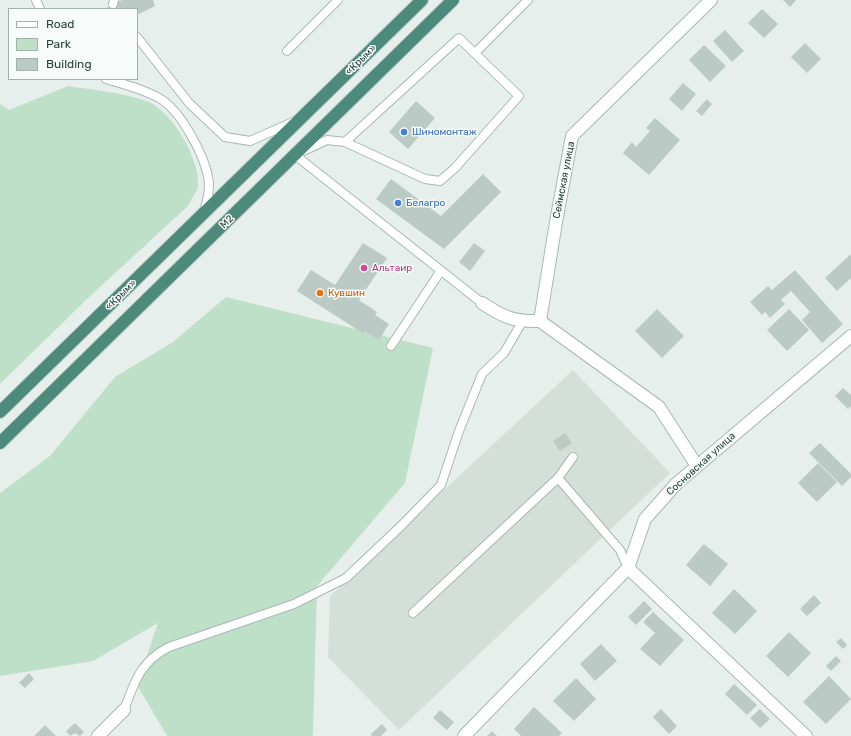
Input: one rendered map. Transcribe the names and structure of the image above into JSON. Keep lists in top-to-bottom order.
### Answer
{
  "streets": {
    "highway": ["«Крым»", "М2"],
    "street": ["Сеймская улица", "Сосновская улица"]
  },
  "places": [
    "Шиномонтаж",
    "Белагро",
    "Альтаир",
    "Кувшин"
  ],
  "legend": ["Road", "Park", "Building"]
}
